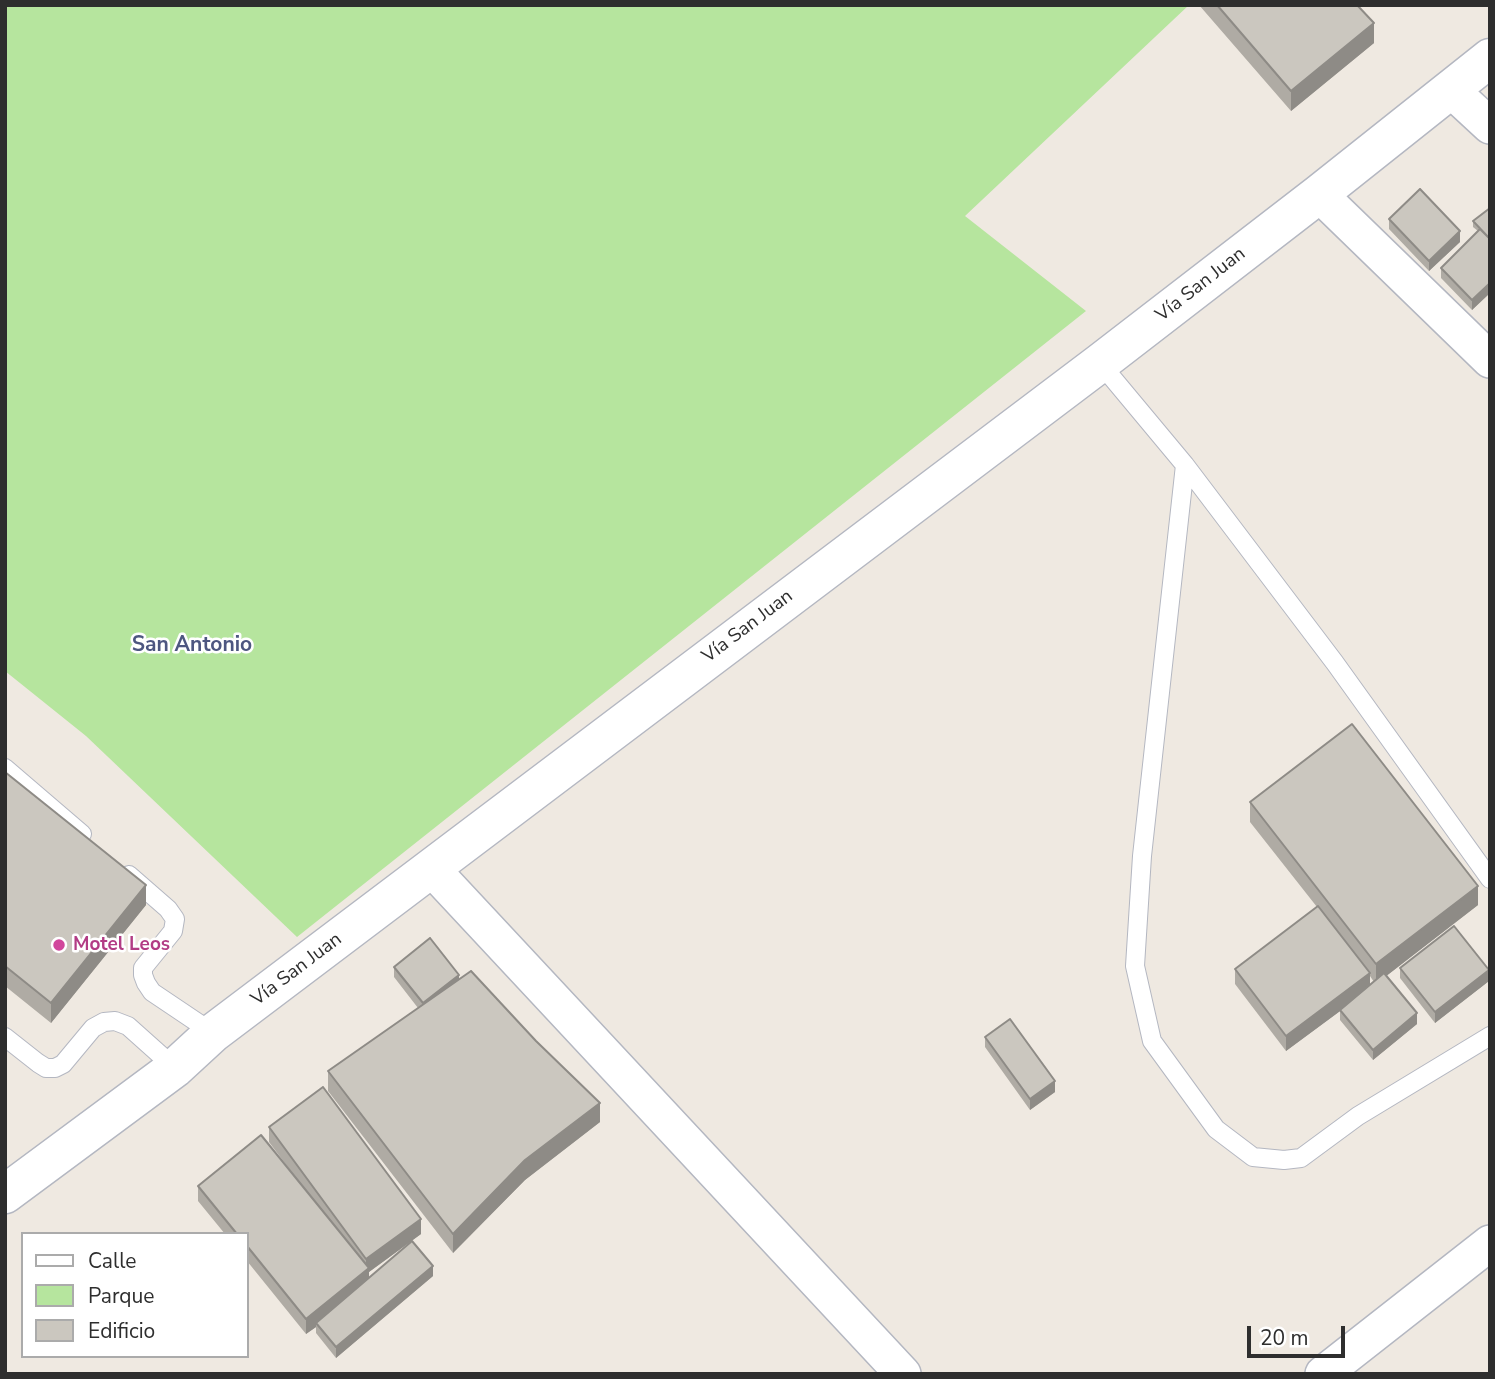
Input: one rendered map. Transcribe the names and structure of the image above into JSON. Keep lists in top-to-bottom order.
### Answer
{
  "streets": {
    "street": ["Vía San Juan"]
  },
  "districts": ["San Antonio"],
  "places": ["Motel Leos"],
  "legend": ["Calle", "Parque", "Edificio"],
  "scale_bar": "20 m"
}
